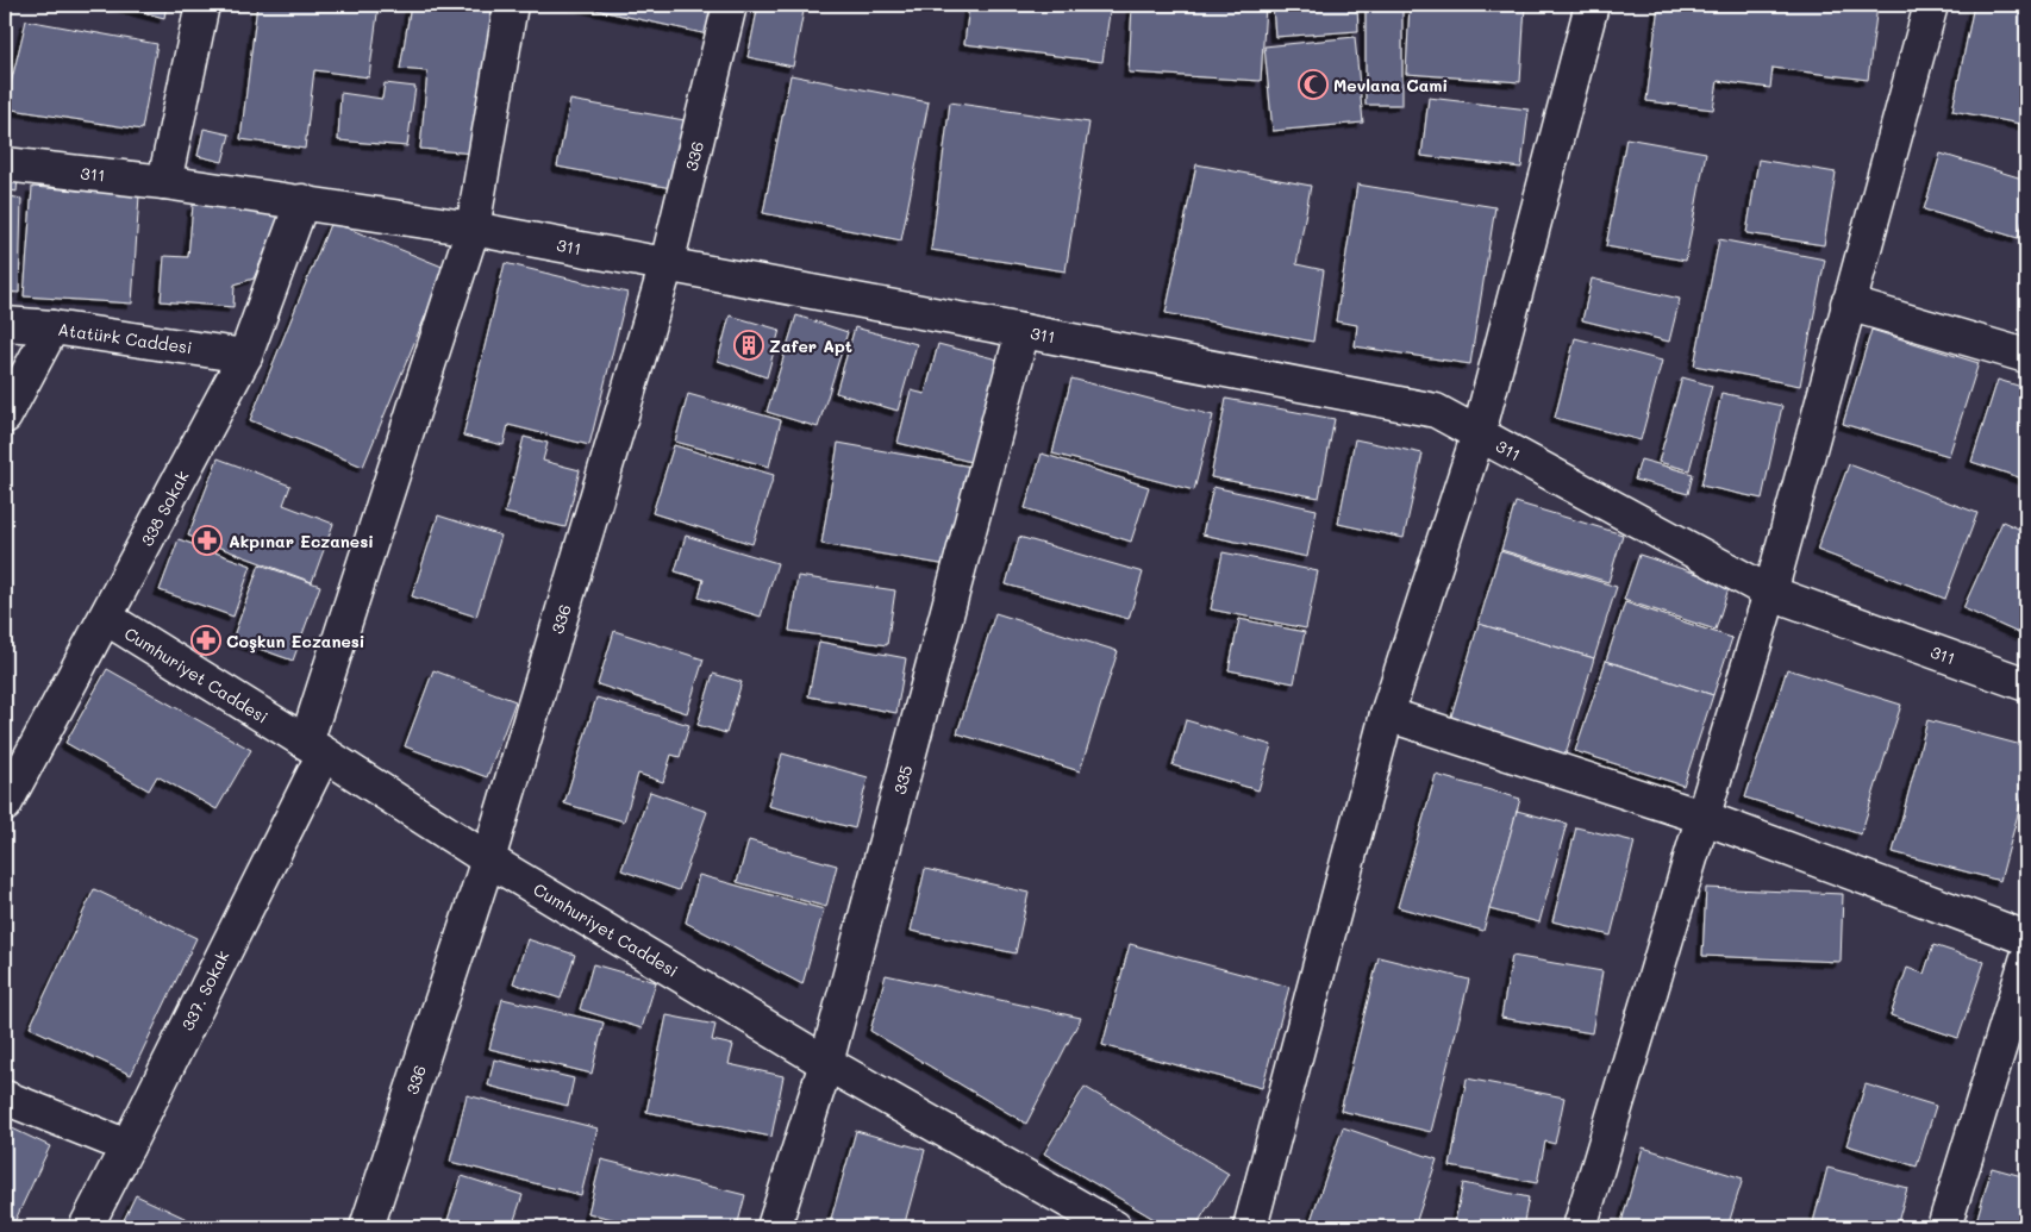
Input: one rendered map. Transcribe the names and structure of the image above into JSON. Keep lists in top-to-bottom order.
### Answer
{
  "streets": {
    "street": [
      "336",
      "311",
      "Atatürk Caddesi",
      "338 Sokak",
      "Cumhuriyet Caddesi",
      "335",
      "337. Sokak"
    ]
  },
  "crossings": [
    ["336", "311"],
    ["336", "Cumhuriyet Caddesi"],
    ["311", "338 Sokak"],
    ["311", "335"],
    ["311", "337. Sokak"],
    ["Atatürk Caddesi", "338 Sokak"],
    ["338 Sokak", "Cumhuriyet Caddesi"],
    ["Cumhuriyet Caddesi", "335"],
    ["Cumhuriyet Caddesi", "337. Sokak"]
  ],
  "places": {
    "mosque": ["Mevlana Cami"],
    "building": ["Zafer Apt"],
    "pharmacy": ["Akpınar Eczanesi", "Coşkun Eczanesi"]
  }
}
